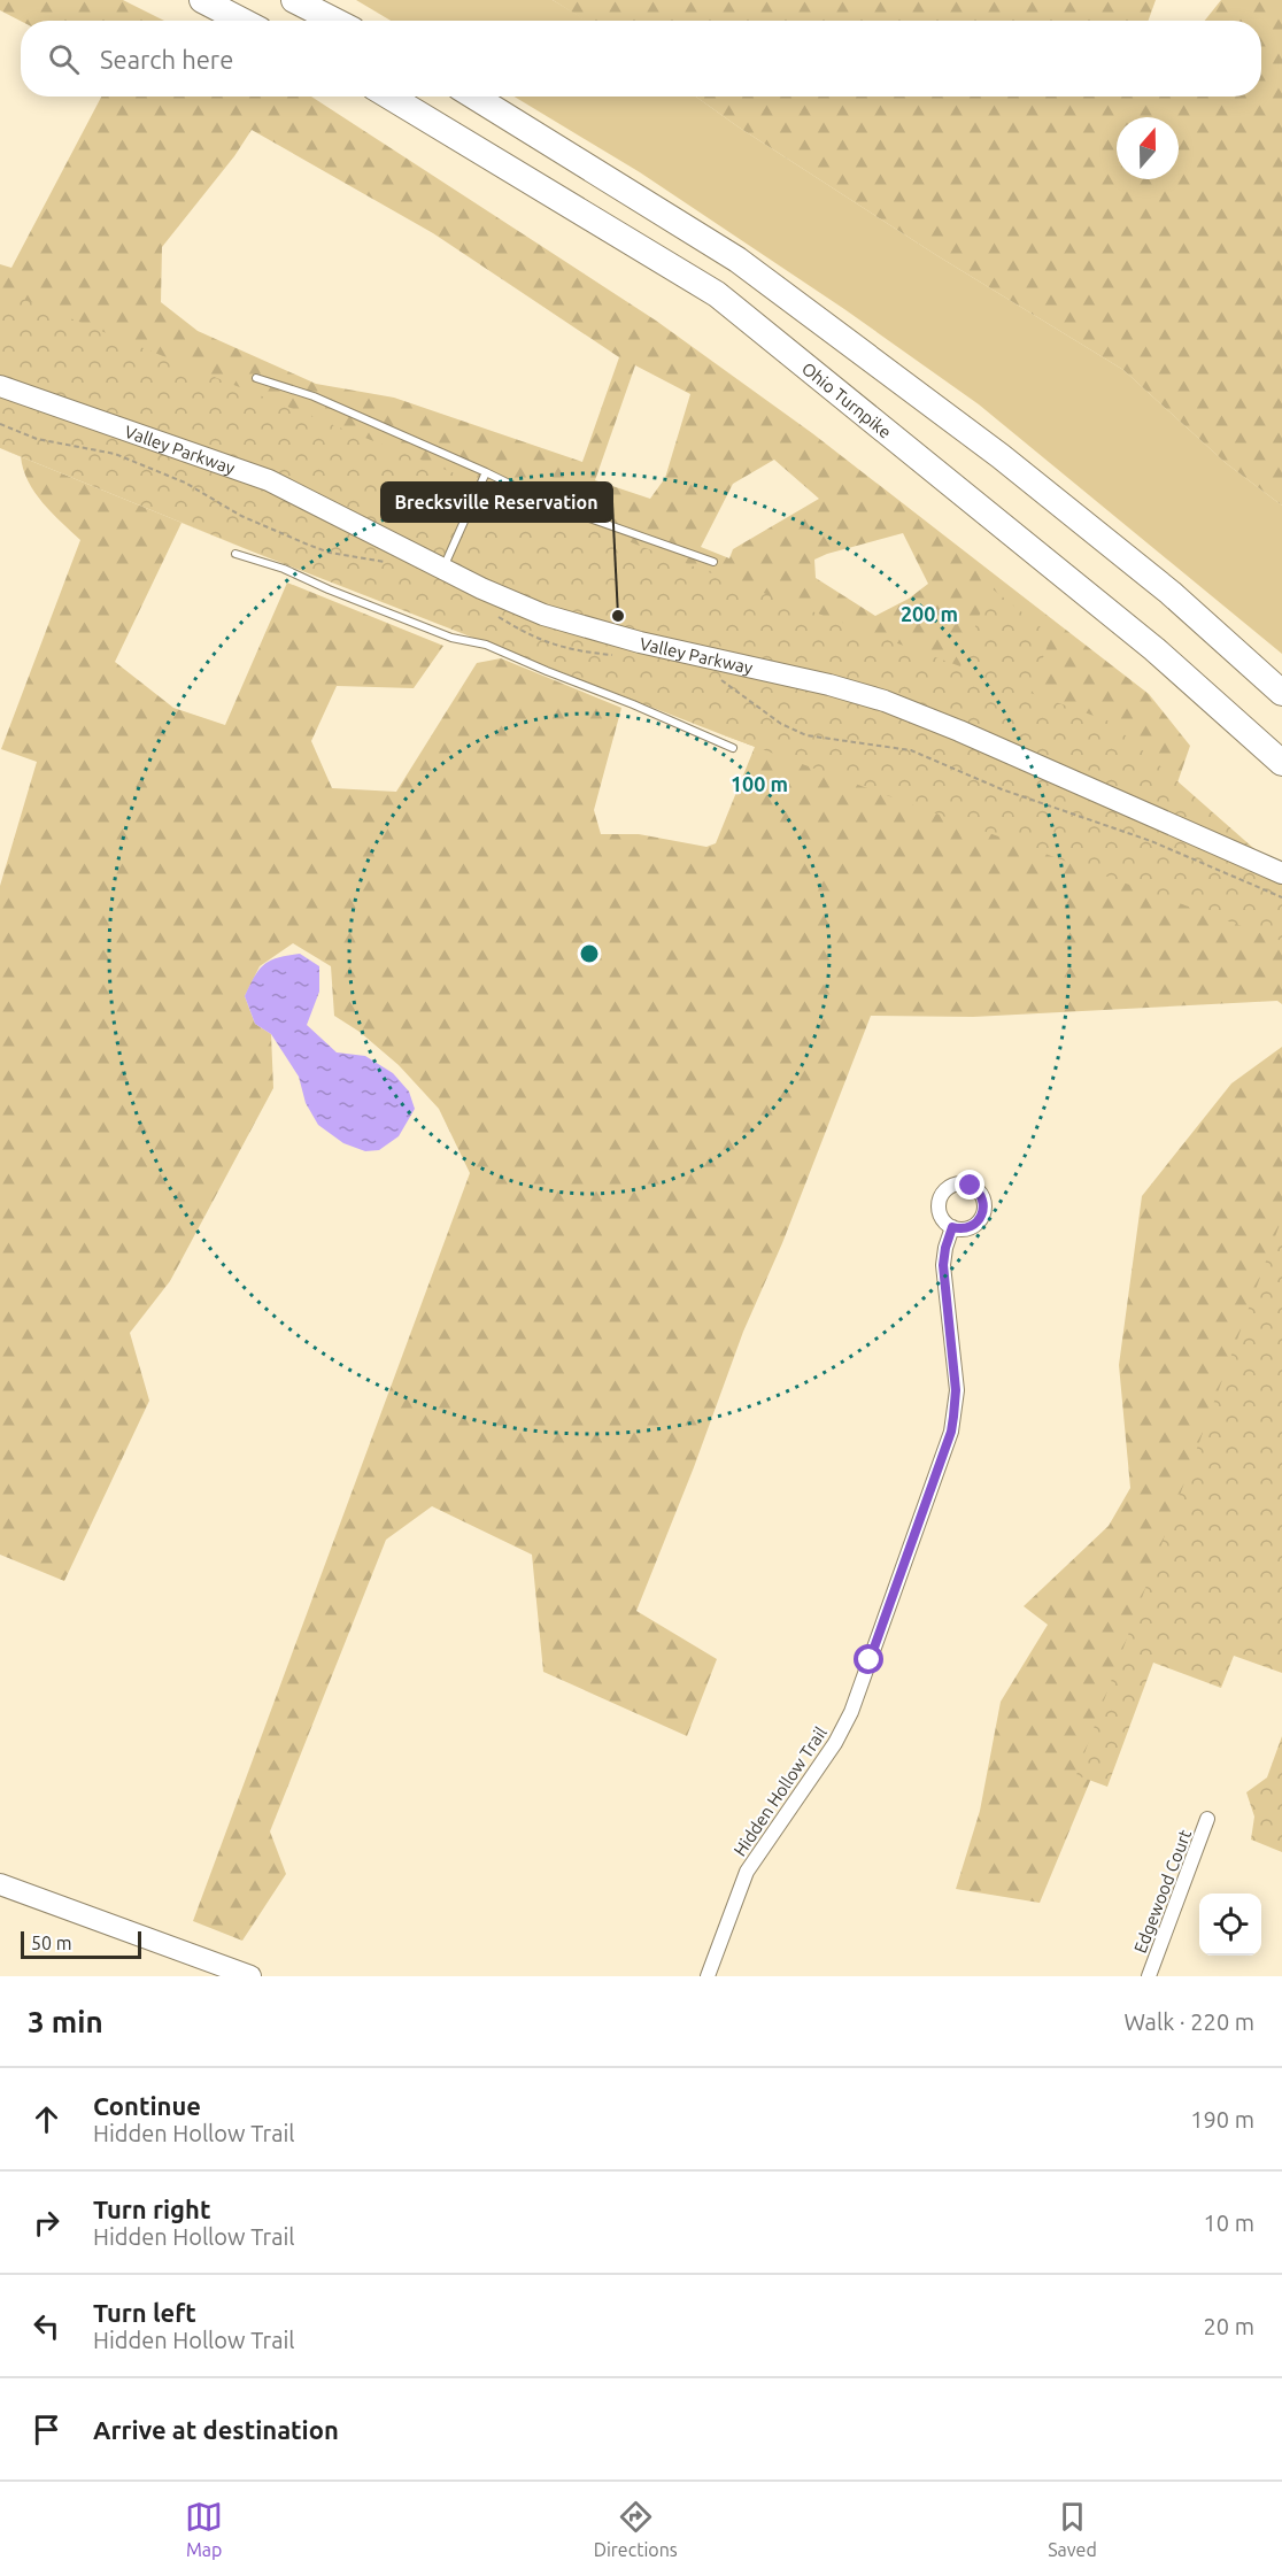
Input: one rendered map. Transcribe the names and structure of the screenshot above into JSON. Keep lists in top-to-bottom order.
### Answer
{
  "streets": {
    "highway": ["Ohio Turnpike"],
    "street": ["Valley Parkway", "Hidden Hollow Trail", "Edgewood Court"]
  },
  "places": ["Brecksville Reservation"],
  "scale_bar": "50 m",
  "north": "top",
  "page": {
    "search": "Search here",
    "scale": "50 m",
    "heading": ["3 min", "Walk · 220 m"],
    "list": [
      ["Continue", "Hidden Hollow Trail", "190 m"],
      ["Turn right", "Hidden Hollow Trail", "10 m"],
      ["Turn left", "Hidden Hollow Trail", "20 m"],
      "Arrive at destination"
    ],
    "nav": ["Map", "Directions", "Saved"]
  },
  "rings": ["200 m", "100 m"]
}
